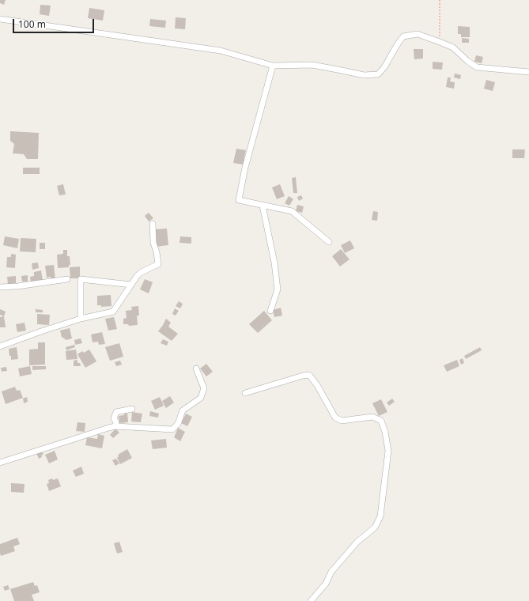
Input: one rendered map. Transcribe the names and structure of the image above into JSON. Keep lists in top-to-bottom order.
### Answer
{
  "scale_bar": "100 m"
}
